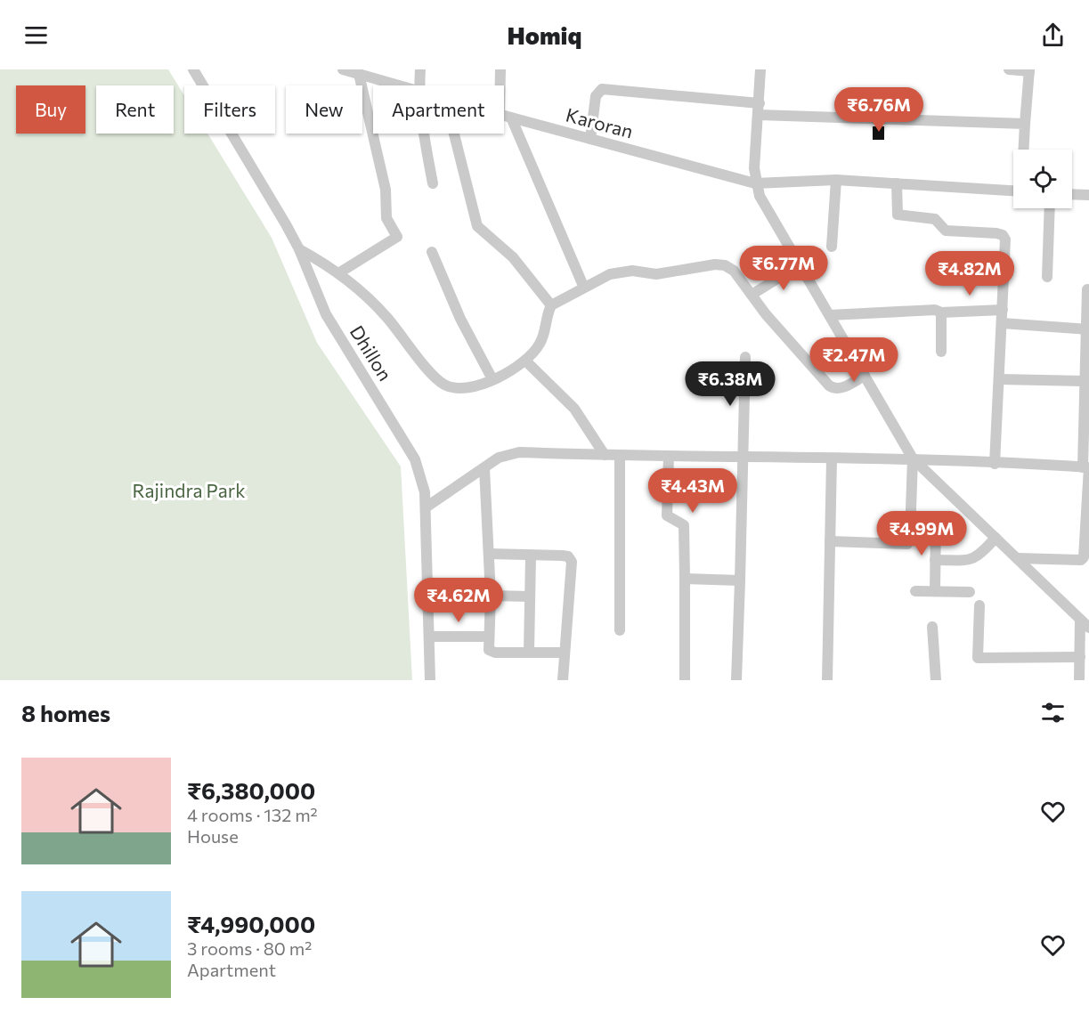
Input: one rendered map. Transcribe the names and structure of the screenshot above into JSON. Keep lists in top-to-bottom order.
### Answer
{
  "streets": {
    "street": ["Karoran", "Dhillon"]
  },
  "parks": ["Rajindra Park"],
  "page": {
    "header": "Homiq",
    "chip": [
      "Buy",
      "Rent",
      "Filters",
      "New",
      "Apartment"
    ],
    "price": [
      "₹6.76M",
      "₹6.77M",
      "₹4.82M",
      "₹2.47M",
      "₹6.38M",
      "₹4.43M",
      "₹4.99M",
      "₹4.62M"
    ],
    "heading": "8 homes",
    "list": [
      {
        "name": "₹6,380,000",
        "note": "4 rooms · 132 m² · House"
      },
      {
        "name": "₹4,990,000",
        "note": "3 rooms · 80 m² · Apartment"
      }
    ]
  }
}
